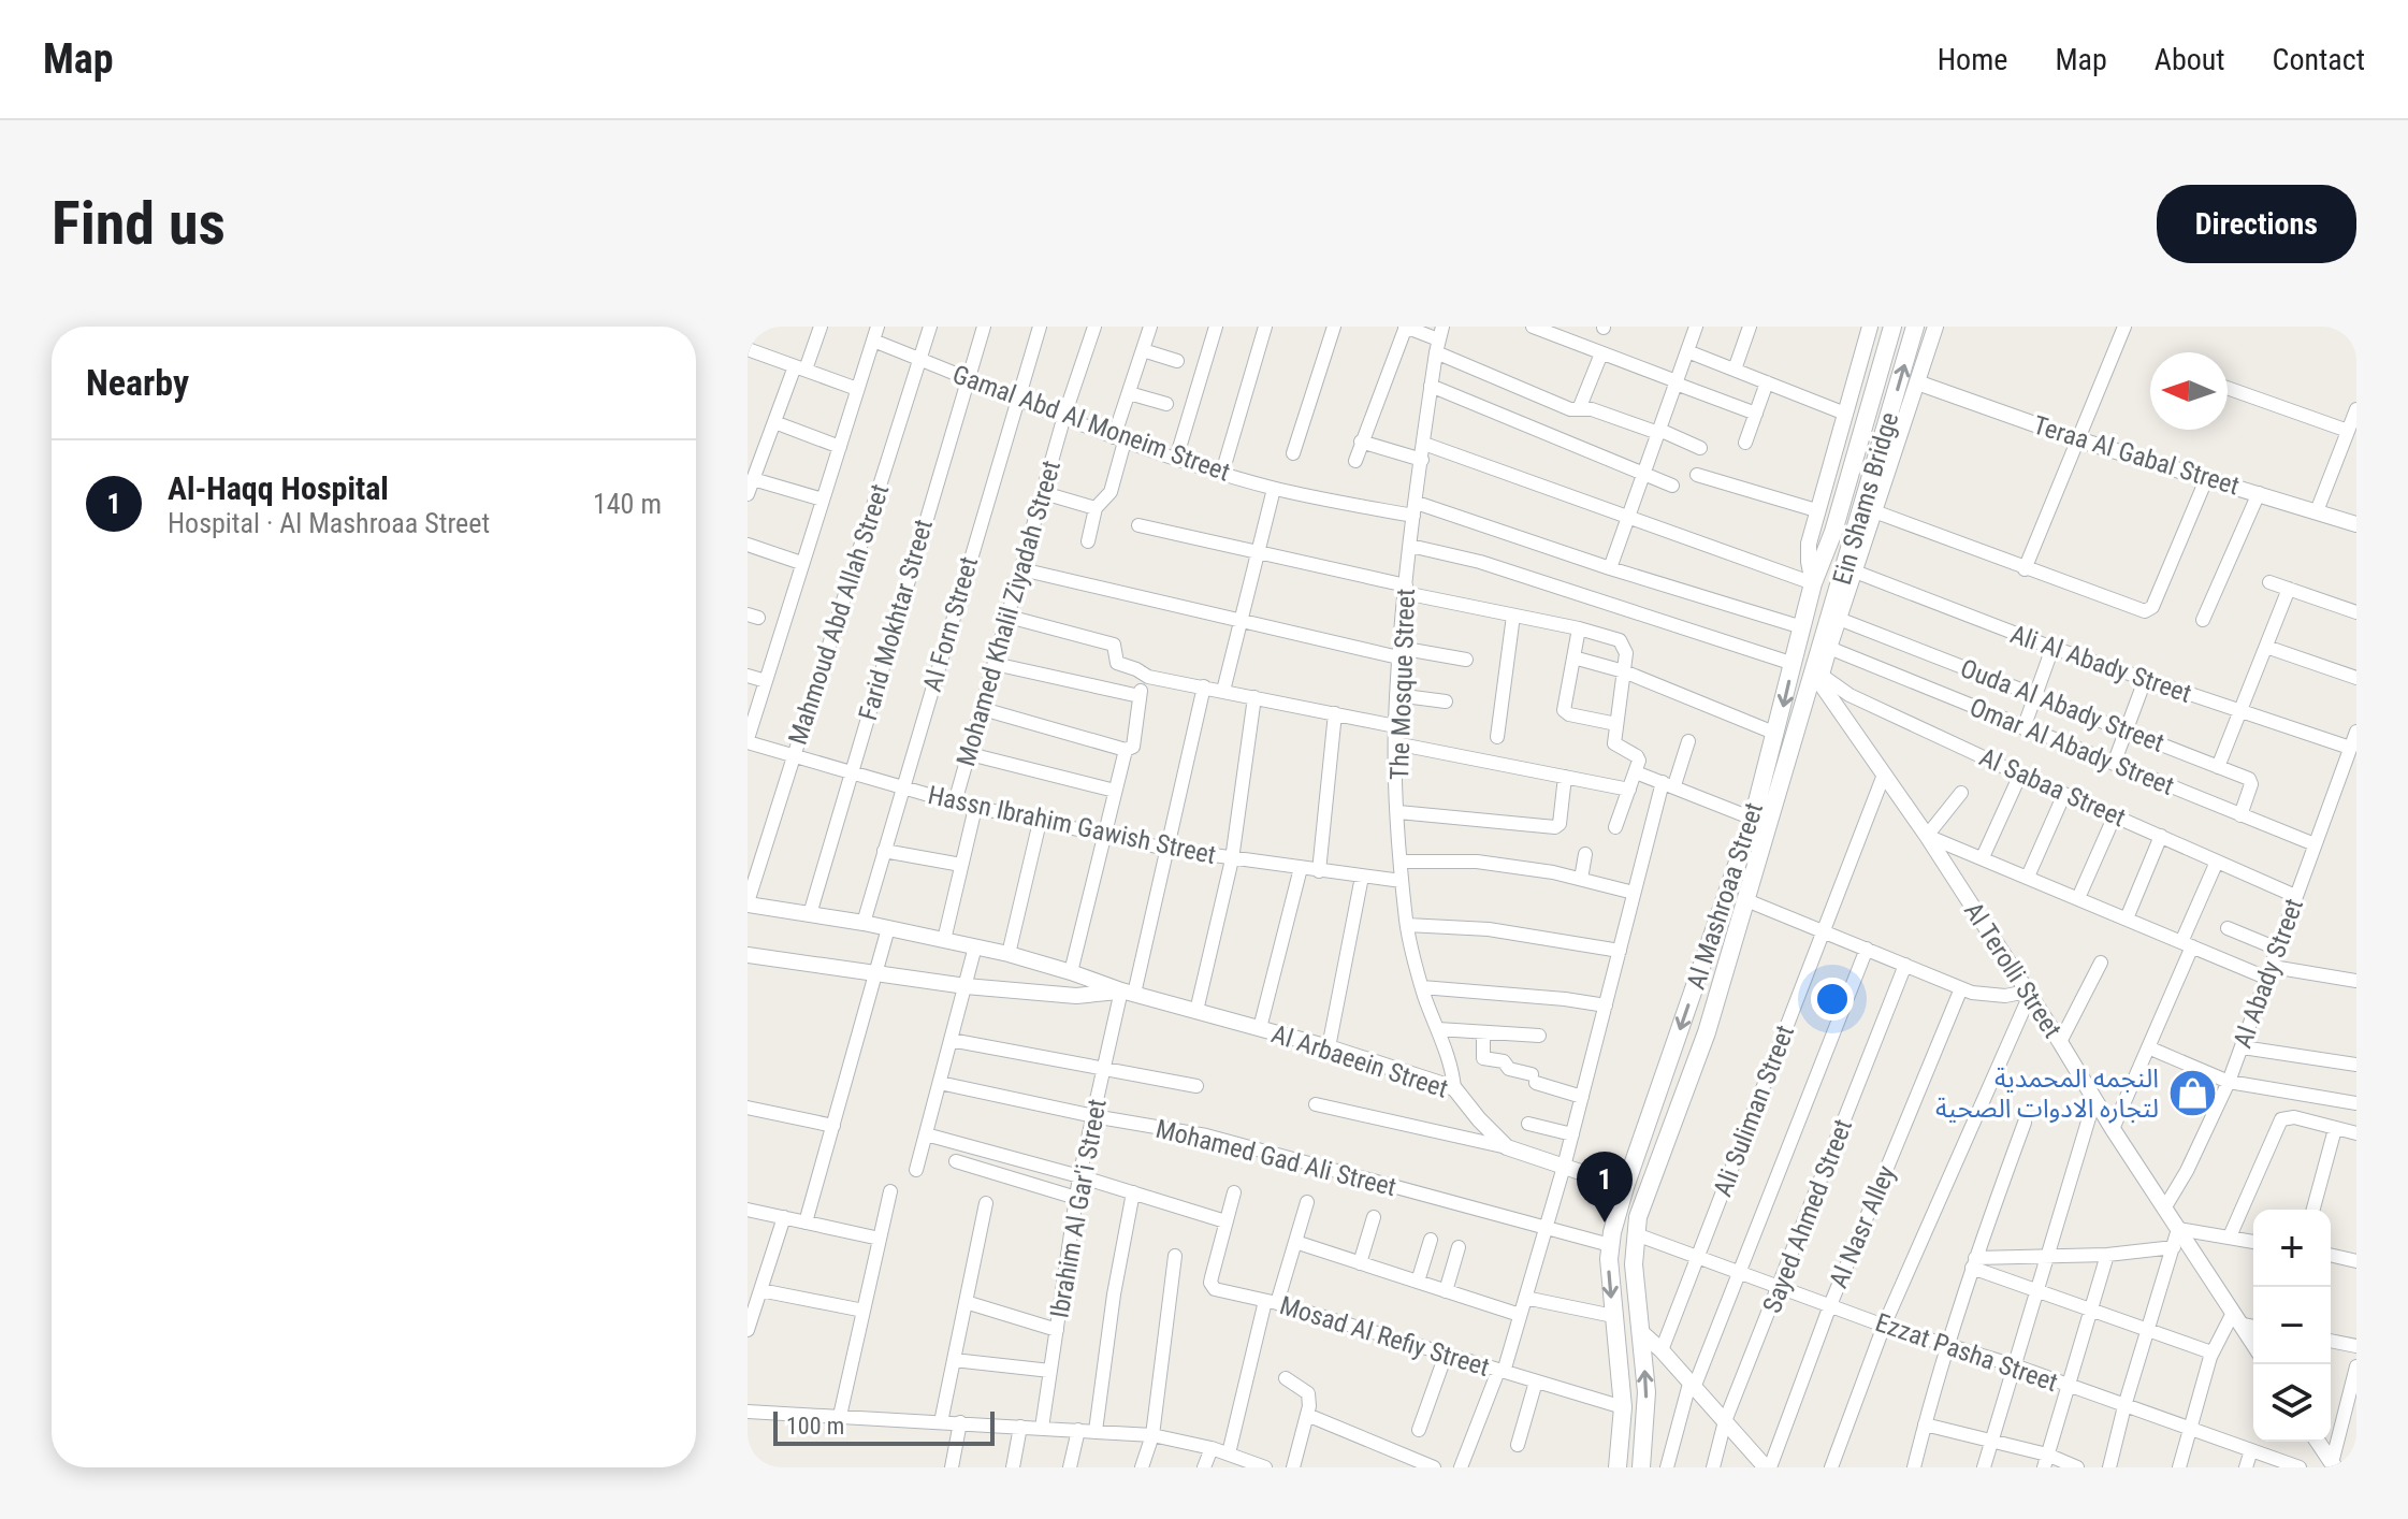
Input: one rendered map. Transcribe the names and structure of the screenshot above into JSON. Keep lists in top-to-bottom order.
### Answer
{
  "streets": {
    "main road": ["Ein Shams Bridge", "Al Mashroaa Street"],
    "street": [
      "Gamal Abd Al Moneim Street",
      "Teraa Al Gabal Street",
      "Mohamed Khalil Ziyadah Street",
      "Mahmoud Abd Allah Street",
      "Farid Mokhtar Street",
      "Al Forn Street",
      "Ali Al Abady Street",
      "The Mosque Street",
      "Ouda Al Abady Street",
      "Omar Al Abady Street",
      "Al Sabaa Street",
      "Hassn Ibrahim Gawish Street",
      "Al Terolli Street",
      "Al Abady Street",
      "Al Arbaeein Street",
      "Ali Suliman Street",
      "Mohamed Gad Ali Street",
      "Ibrahim Al Gar'i Street",
      "Sayed Ahmed Street",
      "Al Nasr Alley",
      "Mosad Al Refiy Street",
      "Ezzat Pasha Street"
    ]
  },
  "crossings": [
    ["Gamal Abd Al Moneim Street", "Mohamed Khalil Ziyadah Street"],
    ["Gamal Abd Al Moneim Street", "Mahmoud Abd Allah Street"],
    ["Gamal Abd Al Moneim Street", "Farid Mokhtar Street"],
    ["Gamal Abd Al Moneim Street", "Al Forn Street"],
    ["Gamal Abd Al Moneim Street", "The Mosque Street"],
    ["Gamal Abd Al Moneim Street", "Al Mashroaa Street"],
    ["Teraa Al Gabal Street", "Al Mashroaa Street"],
    ["Ein Shams Bridge", "Ali Al Abady Street"],
    ["Ein Shams Bridge", "Al Sabaa Street"],
    ["Ein Shams Bridge", "Al Mashroaa Street"],
    ["Ein Shams Bridge", "Al Terolli Street"],
    ["Mohamed Khalil Ziyadah Street", "Hassn Ibrahim Gawish Street"],
    ["Mahmoud Abd Allah Street", "Hassn Ibrahim Gawish Street"],
    ["Mahmoud Abd Allah Street", "Al Arbaeein Street"],
    ["Farid Mokhtar Street", "Hassn Ibrahim Gawish Street"],
    ["Farid Mokhtar Street", "Al Arbaeein Street"],
    ["Al Forn Street", "Hassn Ibrahim Gawish Street"],
    ["Al Forn Street", "Al Arbaeein Street"],
    ["Ali Al Abady Street", "Al Mashroaa Street"],
    ["Ali Al Abady Street", "Al Abady Street"],
    ["The Mosque Street", "Hassn Ibrahim Gawish Street"],
    ["The Mosque Street", "Al Arbaeein Street"],
    ["Ouda Al Abady Street", "Omar Al Abady Street"],
    ["Ouda Al Abady Street", "Al Mashroaa Street"],
    ["Omar Al Abady Street", "Al Mashroaa Street"],
    ["Omar Al Abady Street", "Al Abady Street"],
    ["Al Sabaa Street", "Al Mashroaa Street"],
    ["Al Sabaa Street", "Al Terolli Street"],
    ["Al Sabaa Street", "Al Abady Street"],
    ["Hassn Ibrahim Gawish Street", "Ibrahim Al Gar'i Street"],
    ["Al Mashroaa Street", "Al Terolli Street"],
    ["Al Mashroaa Street", "Al Arbaeein Street"],
    ["Al Mashroaa Street", "Mohamed Gad Ali Street"],
    ["Al Mashroaa Street", "Mosad Al Refiy Street"],
    ["Al Mashroaa Street", "Ezzat Pasha Street"],
    ["Al Terolli Street", "Al Abady Street"],
    ["Al Terolli Street", "Ali Suliman Street"],
    ["Al Arbaeein Street", "Ibrahim Al Gar'i Street"],
    ["Ali Suliman Street", "Ezzat Pasha Street"],
    ["Mohamed Gad Ali Street", "Ibrahim Al Gar'i Street"],
    ["Sayed Ahmed Street", "Ezzat Pasha Street"],
    ["Al Nasr Alley", "Ezzat Pasha Street"]
  ],
  "places": {
    "shop": ["النجمه المحمدية لتجاره الادوات الصحية"]
  },
  "scale_bar": "100 m",
  "north": "left",
  "page": {
    "header": "Map",
    "nav": [
      "Home",
      "Map",
      "About",
      "Contact"
    ],
    "buttons": "Directions",
    "title": "Find us",
    "heading": "Nearby",
    "list": [
      {
        "mark": "1",
        "name": "Al-Haqq Hospital",
        "note": "Hospital · Al Mashroaa Street",
        "value": "140 m"
      }
    ],
    "pins": "1",
    "map_buttons": ["+", "−"],
    "scale": "100 m"
  }
}
